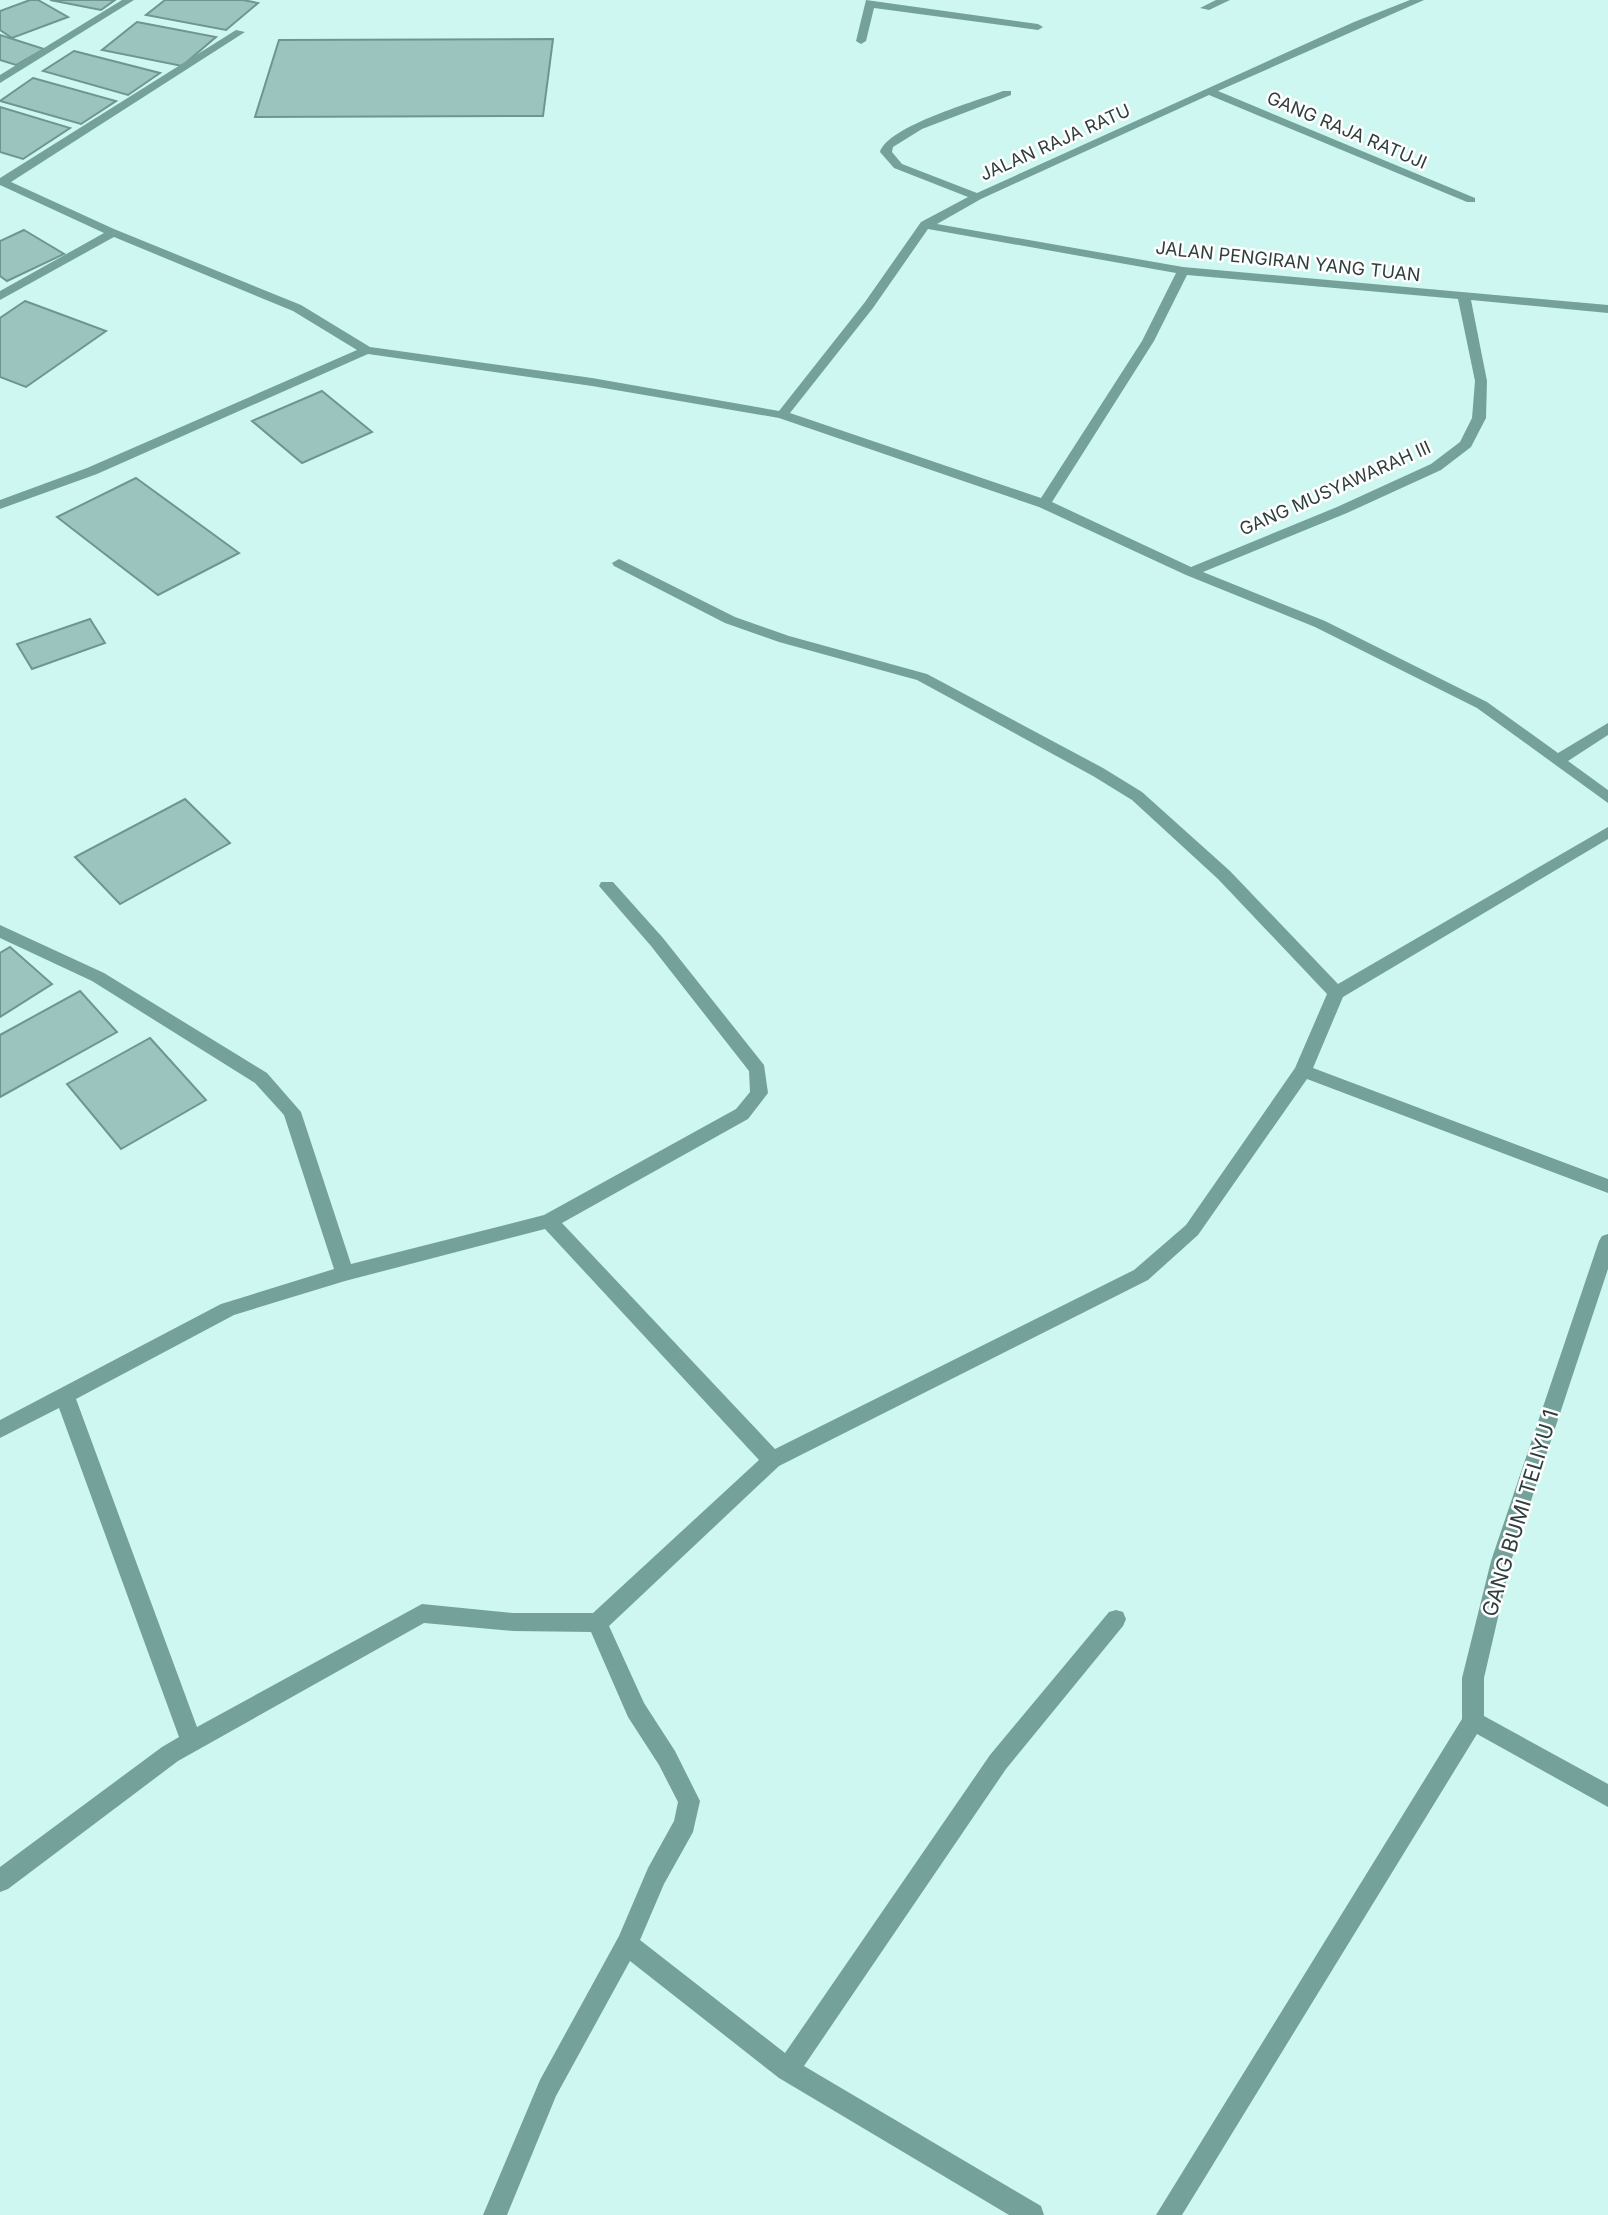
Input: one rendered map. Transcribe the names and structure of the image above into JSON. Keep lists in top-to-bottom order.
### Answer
{
  "streets": {
    "street": [
      "GANG RAJA RATUJI",
      "JALAN RAJA RATU",
      "JALAN PENGIRAN YANG TUAN",
      "GANG MUSYAWARAH III",
      "GANG BUMI TELIYU 1"
    ]
  },
  "crossings": [
    ["GANG RAJA RATUJI", "JALAN RAJA RATU"],
    ["JALAN RAJA RATU", "JALAN PENGIRAN YANG TUAN"],
    ["JALAN PENGIRAN YANG TUAN", "GANG MUSYAWARAH III"]
  ]
}
